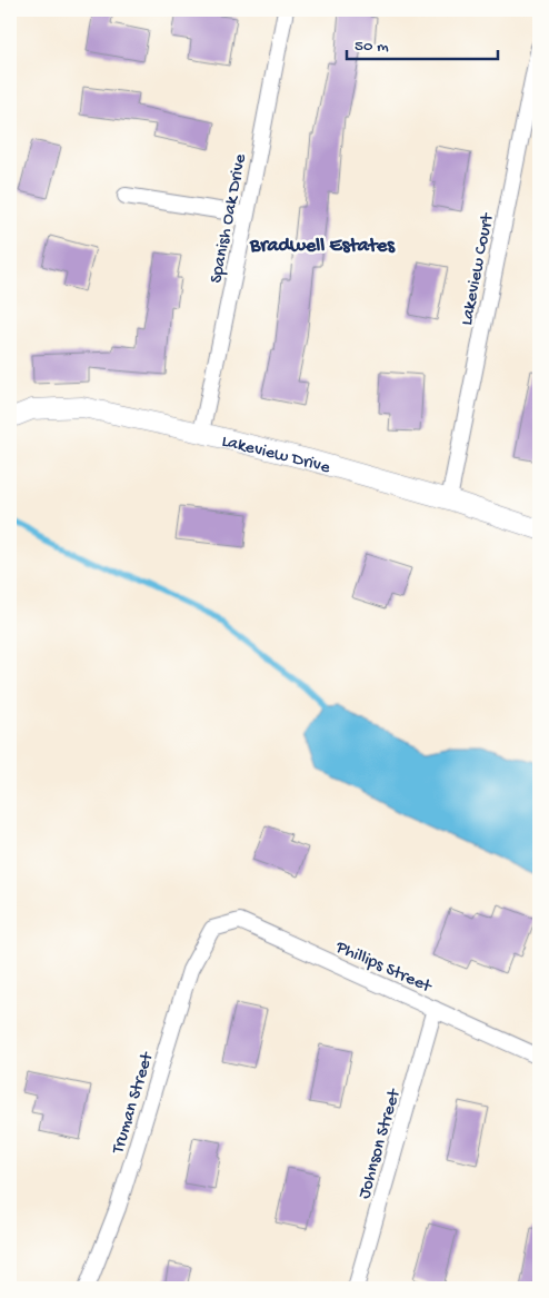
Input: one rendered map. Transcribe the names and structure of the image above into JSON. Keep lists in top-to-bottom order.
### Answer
{
  "streets": {
    "street": [
      "Spanish Oak Drive",
      "Lakeview Court",
      "Lakeview Drive",
      "Phillips Street",
      "Truman Street",
      "Johnson Street"
    ]
  },
  "crossings": [
    ["Spanish Oak Drive", "Lakeview Drive"],
    ["Lakeview Court", "Lakeview Drive"],
    ["Phillips Street", "Truman Street"],
    ["Phillips Street", "Johnson Street"]
  ],
  "districts": ["Bradwell Estates"],
  "scale_bar": "50 m"
}
